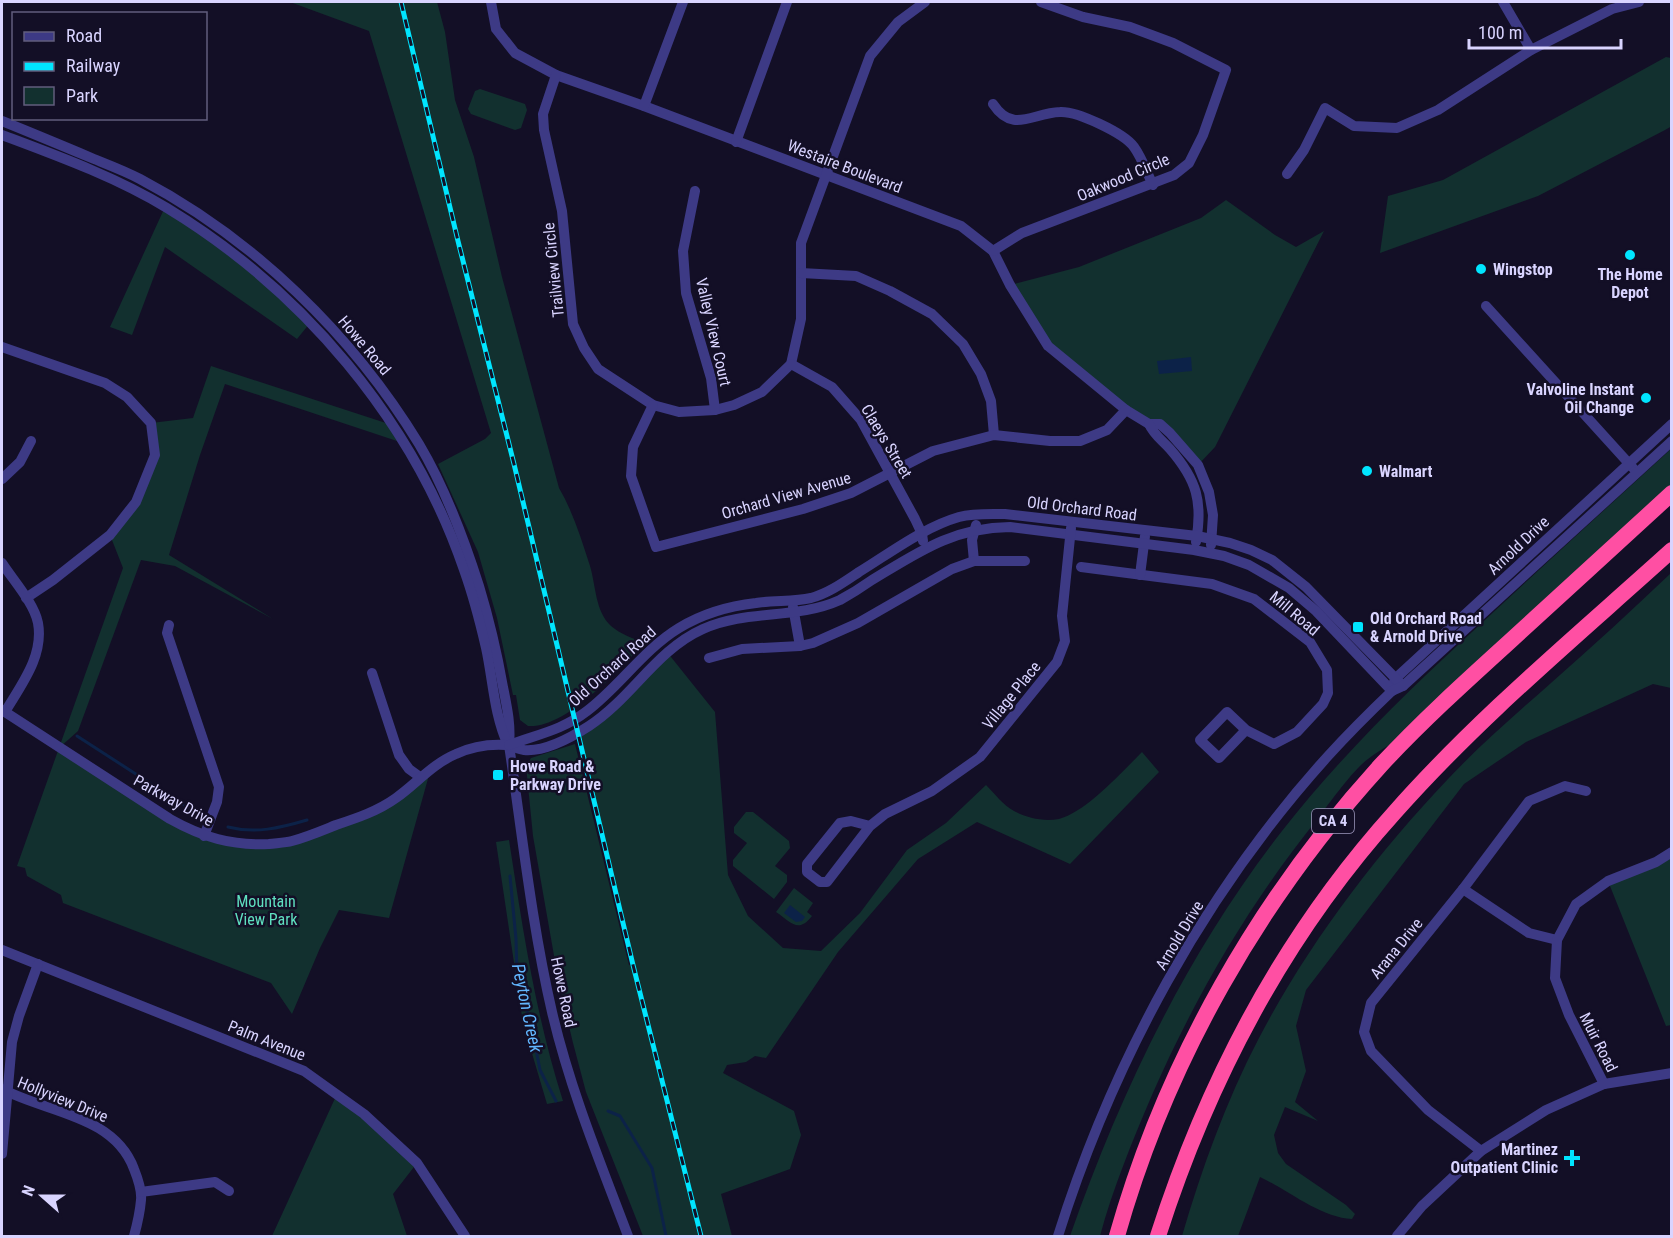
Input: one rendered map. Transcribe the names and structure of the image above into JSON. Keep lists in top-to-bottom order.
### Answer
{
  "streets": {
    "highway": ["CA 4"],
    "street": [
      "Westaire Boulevard",
      "Oakwood Circle",
      "Trailview Circle",
      "Valley View Court",
      "Howe Road",
      "Claeys Street",
      "Orchard View Avenue",
      "Old Orchard Road",
      "Arnold Drive",
      "Mill Road",
      "Village Place",
      "Parkway Drive",
      "Arana Drive",
      "Palm Avenue",
      "Muir Road",
      "Hollyview Drive"
    ]
  },
  "crossings": [
    ["Westaire Boulevard", "Oakwood Circle"],
    ["Westaire Boulevard", "Trailview Circle"],
    ["Westaire Boulevard", "Orchard View Avenue"],
    ["Westaire Boulevard", "Old Orchard Road"],
    ["Trailview Circle", "Valley View Court"],
    ["Trailview Circle", "Claeys Street"],
    ["Trailview Circle", "Orchard View Avenue"],
    ["Howe Road", "Old Orchard Road"],
    ["Howe Road", "Parkway Drive"],
    ["Claeys Street", "Orchard View Avenue"],
    ["Claeys Street", "Old Orchard Road"],
    ["Old Orchard Road", "Arnold Drive"],
    ["Old Orchard Road", "Village Place"],
    ["Old Orchard Road", "Parkway Drive"],
    ["Arana Drive", "Muir Road"]
  ],
  "water": ["Peyton Creek"],
  "parks": ["Mountain View Park"],
  "places": {
    "other": [
      "The Home Depot",
      "Wingstop",
      "Valvoline Instant Oil Change",
      "Walmart"
    ],
    "transit": ["Old Orchard Road & Arnold Drive", "Howe Road & Parkway Drive"],
    "health": ["Martinez Outpatient Clinic"]
  },
  "legend": ["Road", "Railway", "Park"],
  "scale_bar": "100 m",
  "north": "left"
}
